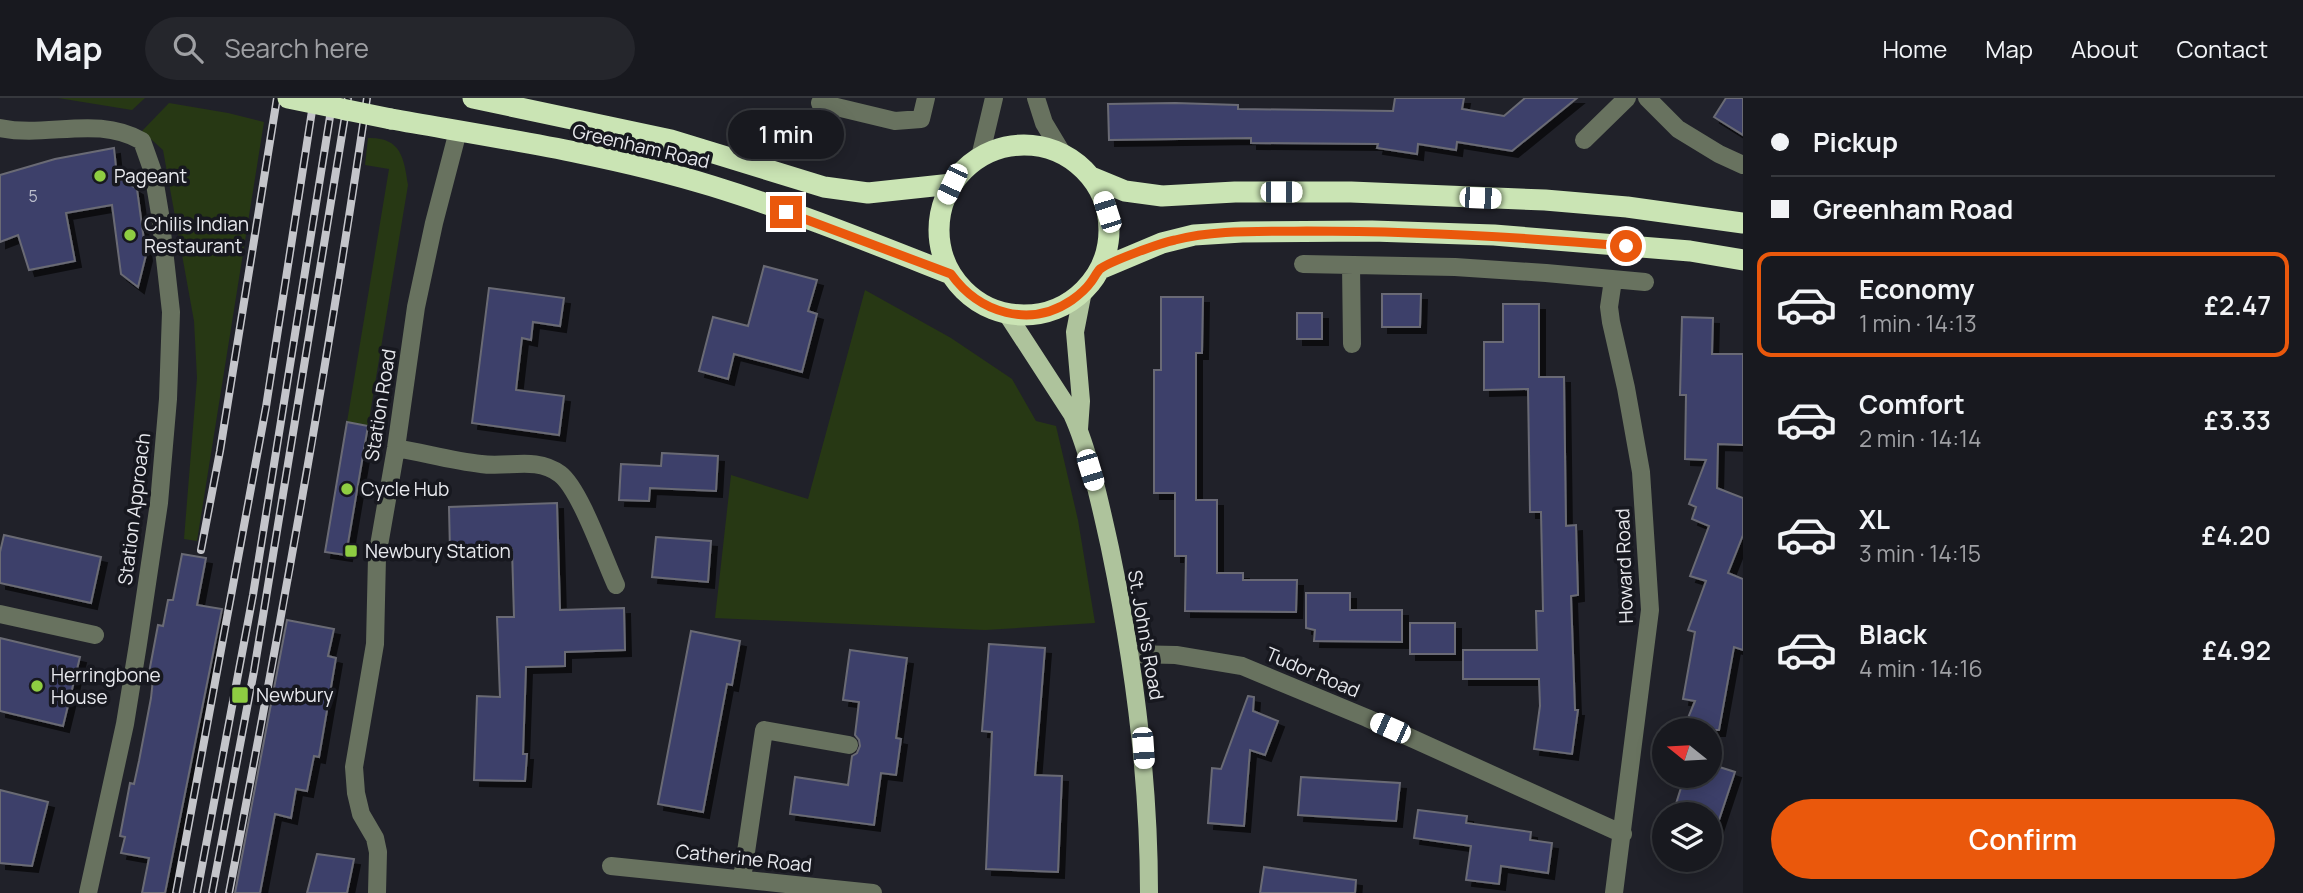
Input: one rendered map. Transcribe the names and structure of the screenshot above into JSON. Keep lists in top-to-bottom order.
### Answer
{
  "streets": {
    "highway": ["Greenham Road"],
    "main road": ["St. John's Road"],
    "street": [
      "Station Road",
      "Station Approach",
      "Howard Road",
      "Tudor Road",
      "Catherine Road"
    ]
  },
  "crossings": [
    ["Greenham Road", "Station Road"],
    ["Greenham Road", "St. John's Road"],
    ["Howard Road", "Tudor Road"],
    ["St. John's Road", "Tudor Road"]
  ],
  "places": {
    "other": [
      "Pageant",
      "Chilis Indian Restaurant",
      "Cycle Hub",
      "Herringbone House"
    ],
    "transit": ["Newbury Station", "Newbury"]
  },
  "house_numbers": ["5"],
  "north": "left",
  "page": {
    "header": "Map",
    "search": "Search here",
    "nav": [
      "Home",
      "Map",
      "About",
      "Contact"
    ],
    "banner": ["Pickup", "Greenham Road"],
    "bubble": "1 min",
    "list": [
      {
        "name": "Economy",
        "note": "1 min · 14:13",
        "value": "£2.47"
      },
      {
        "name": "Comfort",
        "note": "2 min · 14:14",
        "value": "£3.33"
      },
      {
        "name": "XL",
        "note": "3 min · 14:15",
        "value": "£4.20"
      },
      {
        "name": "Black",
        "note": "4 min · 14:16",
        "value": "£4.92"
      }
    ],
    "buttons": "Confirm"
  }
}
